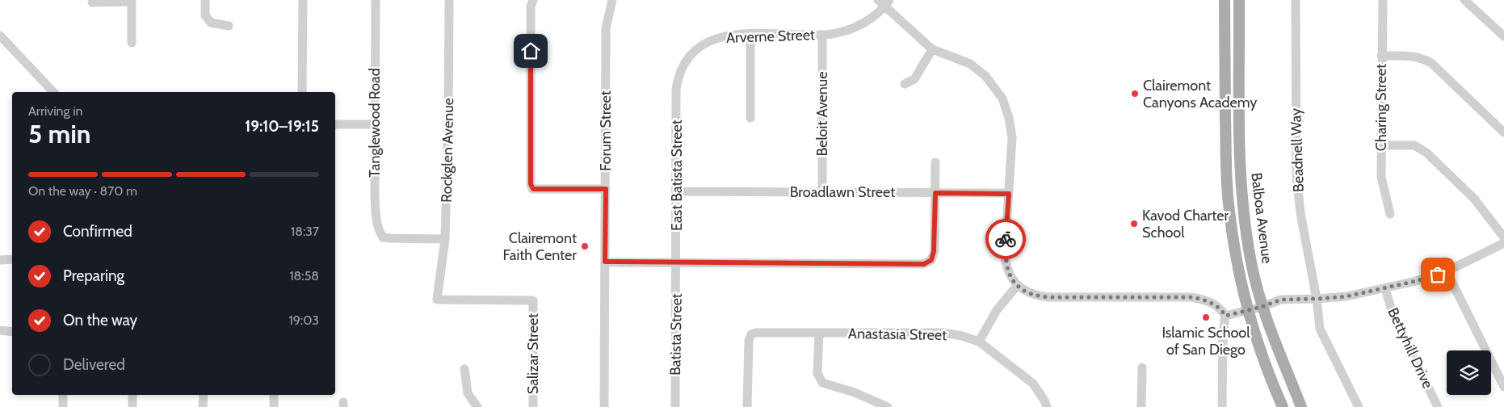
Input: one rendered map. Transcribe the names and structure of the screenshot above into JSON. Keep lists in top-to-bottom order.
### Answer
{
  "streets": {
    "main road": ["Balboa Avenue"],
    "street": [
      "Arverne Street",
      "Charing Street",
      "Beloit Avenue",
      "Tanglewood Road",
      "Forum Street",
      "Rockglen Avenue",
      "Beadnell Way",
      "East Batista Street",
      "Broadlawn Street",
      "Batista Street",
      "Anastasia Street",
      "Bettyhill Drive",
      "Salizar Street"
    ]
  },
  "crossings": [
    ["Arverne Street", "Beloit Avenue"],
    ["Arverne Street", "East Batista Street"],
    ["Beloit Avenue", "Broadlawn Street"],
    ["Tanglewood Road", "Rockglen Avenue"],
    ["Rockglen Avenue", "Salizar Street"],
    ["East Batista Street", "Broadlawn Street"],
    ["East Batista Street", "Batista Street"]
  ],
  "places": [
    "Clairemont Canyons Academy",
    "Kavod Charter School",
    "Clairemont Faith Center",
    "Islamic School of San Diego"
  ],
  "page": {
    "heading": ["5 min", "Arriving in", "19:10–19:15"],
    "bar": "On the way · 870 m",
    "list": [
      ["Confirmed", "18:37"],
      ["Preparing", "18:58"],
      ["On the way", "19:03"],
      "Delivered"
    ]
  }
}
